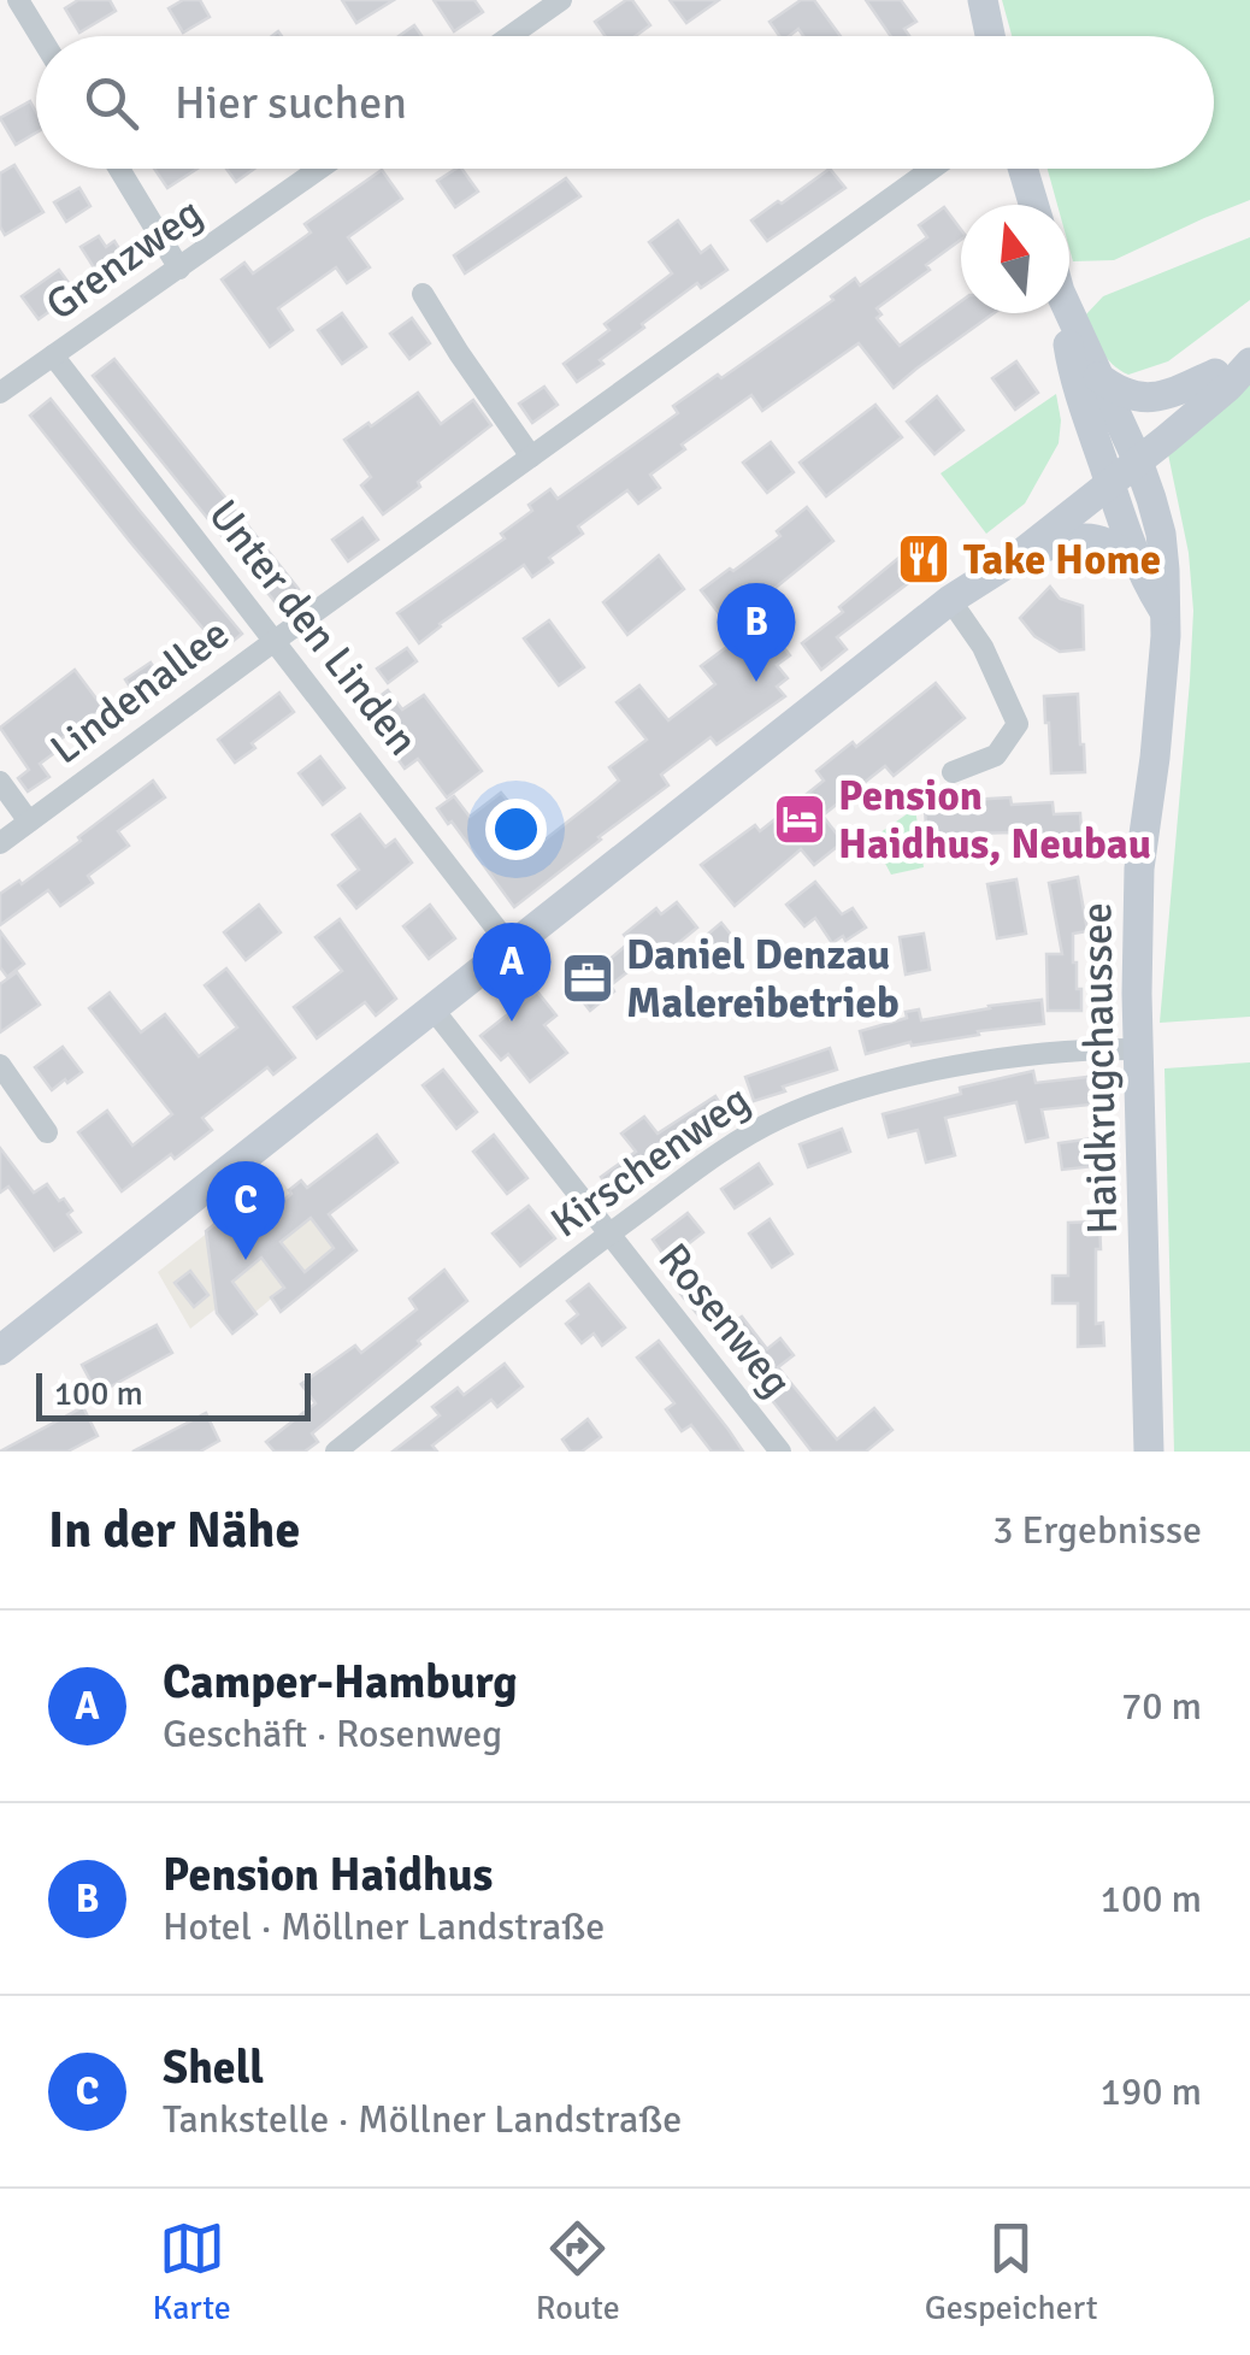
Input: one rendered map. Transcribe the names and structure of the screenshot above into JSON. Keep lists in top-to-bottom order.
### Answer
{
  "streets": {
    "main road": ["Haidkrugchaussee"],
    "street": [
      "Grenzweg",
      "Unter den Linden",
      "Lindenallee",
      "Kirschenweg",
      "Rosenweg"
    ]
  },
  "crossings": [
    ["Grenzweg", "Unter den Linden"],
    ["Unter den Linden", "Lindenallee"],
    ["Haidkrugchaussee", "Kirschenweg"],
    ["Kirschenweg", "Rosenweg"]
  ],
  "places": {
    "restaurant": ["Take Home"],
    "hotel": ["Pension Haidhus, Neubau"],
    "office": ["Daniel Denzau Malereibetrieb"]
  },
  "scale_bar": "100 m",
  "north": "top",
  "page": {
    "search": "Hier suchen",
    "pins": ["B", "A", "C"],
    "scale": "100 m",
    "heading": ["In der Nähe", "3 Ergebnisse"],
    "list": [
      {
        "mark": "A",
        "name": "Camper-Hamburg",
        "note": "Geschäft · Rosenweg",
        "value": "70 m"
      },
      {
        "mark": "B",
        "name": "Pension Haidhus",
        "note": "Hotel · Möllner Landstraße",
        "value": "100 m"
      },
      {
        "mark": "C",
        "name": "Shell",
        "note": "Tankstelle · Möllner Landstraße",
        "value": "190 m"
      }
    ],
    "nav": ["Karte", "Route", "Gespeichert"]
  }
}
